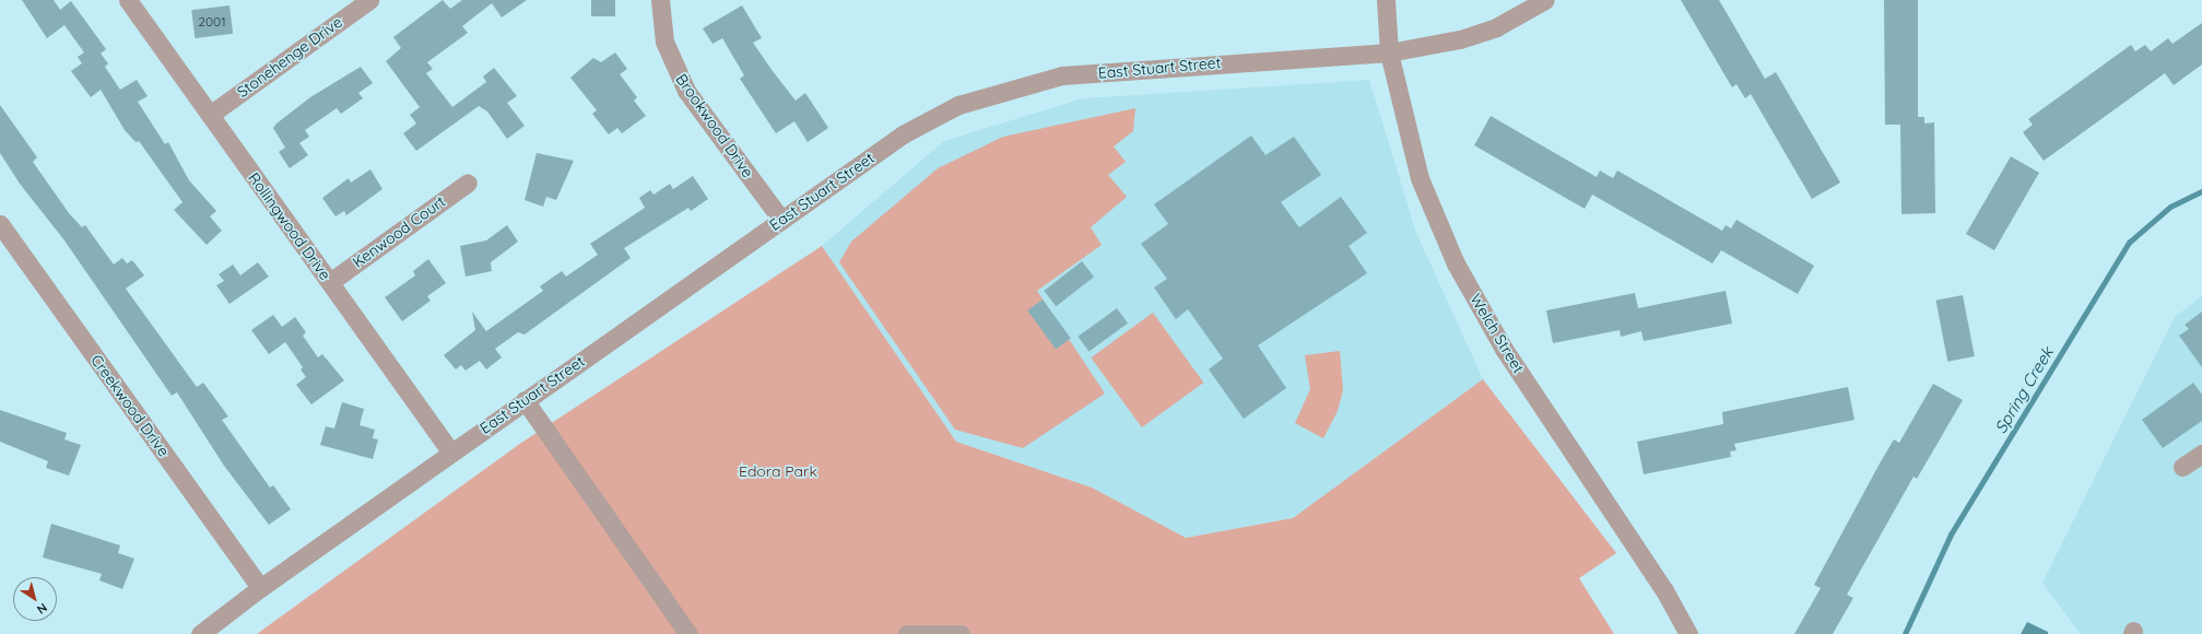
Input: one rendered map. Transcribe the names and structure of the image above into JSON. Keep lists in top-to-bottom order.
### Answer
{
  "streets": {
    "street": [
      "Stonehenge Drive",
      "East Stuart Street",
      "Brookwood Drive",
      "Rollingwood Drive",
      "Kenwood Court",
      "Welch Street",
      "Creekwood Drive"
    ]
  },
  "crossings": [
    ["Stonehenge Drive", "Rollingwood Drive"],
    ["East Stuart Street", "Brookwood Drive"],
    ["East Stuart Street", "Rollingwood Drive"],
    ["East Stuart Street", "Welch Street"],
    ["East Stuart Street", "Creekwood Drive"],
    ["Rollingwood Drive", "Kenwood Court"]
  ],
  "water": ["Spring Creek"],
  "parks": ["Edora Park"],
  "house_numbers": ["2001"],
  "north": "bottom right"
}
